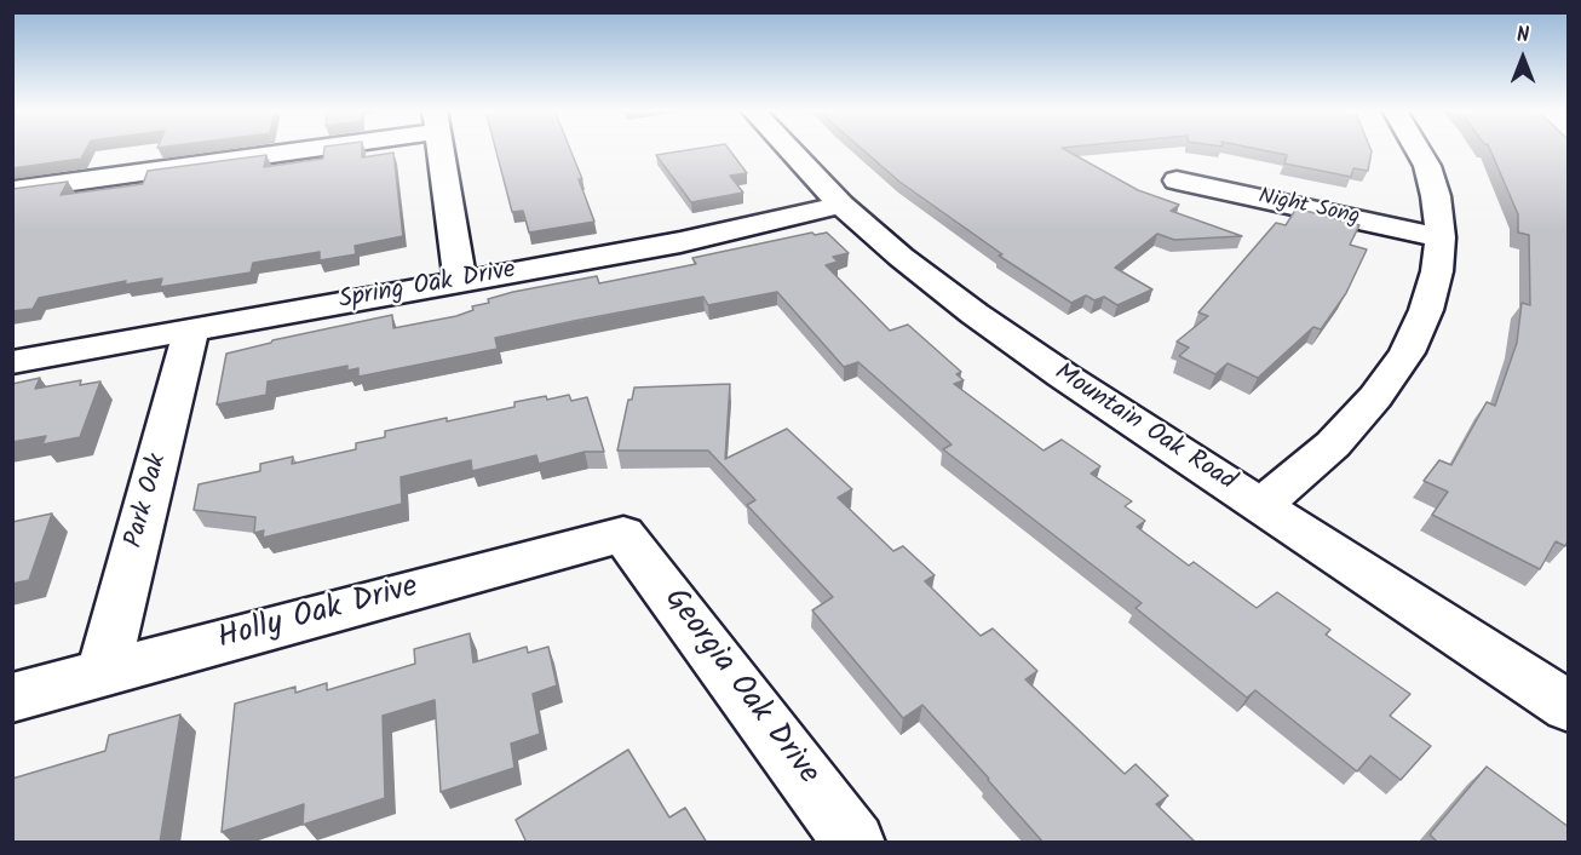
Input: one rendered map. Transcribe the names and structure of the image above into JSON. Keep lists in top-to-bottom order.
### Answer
{
  "streets": {
    "street": [
      "Night Song",
      "Spring Oak Drive",
      "Mountain Oak Road",
      "Park Oak",
      "Holly Oak Drive",
      "Georgia Oak Drive"
    ]
  },
  "crossings": [
    ["Spring Oak Drive", "Mountain Oak Road"],
    ["Spring Oak Drive", "Park Oak"],
    ["Park Oak", "Holly Oak Drive"],
    ["Holly Oak Drive", "Georgia Oak Drive"]
  ],
  "north": "top"
}
